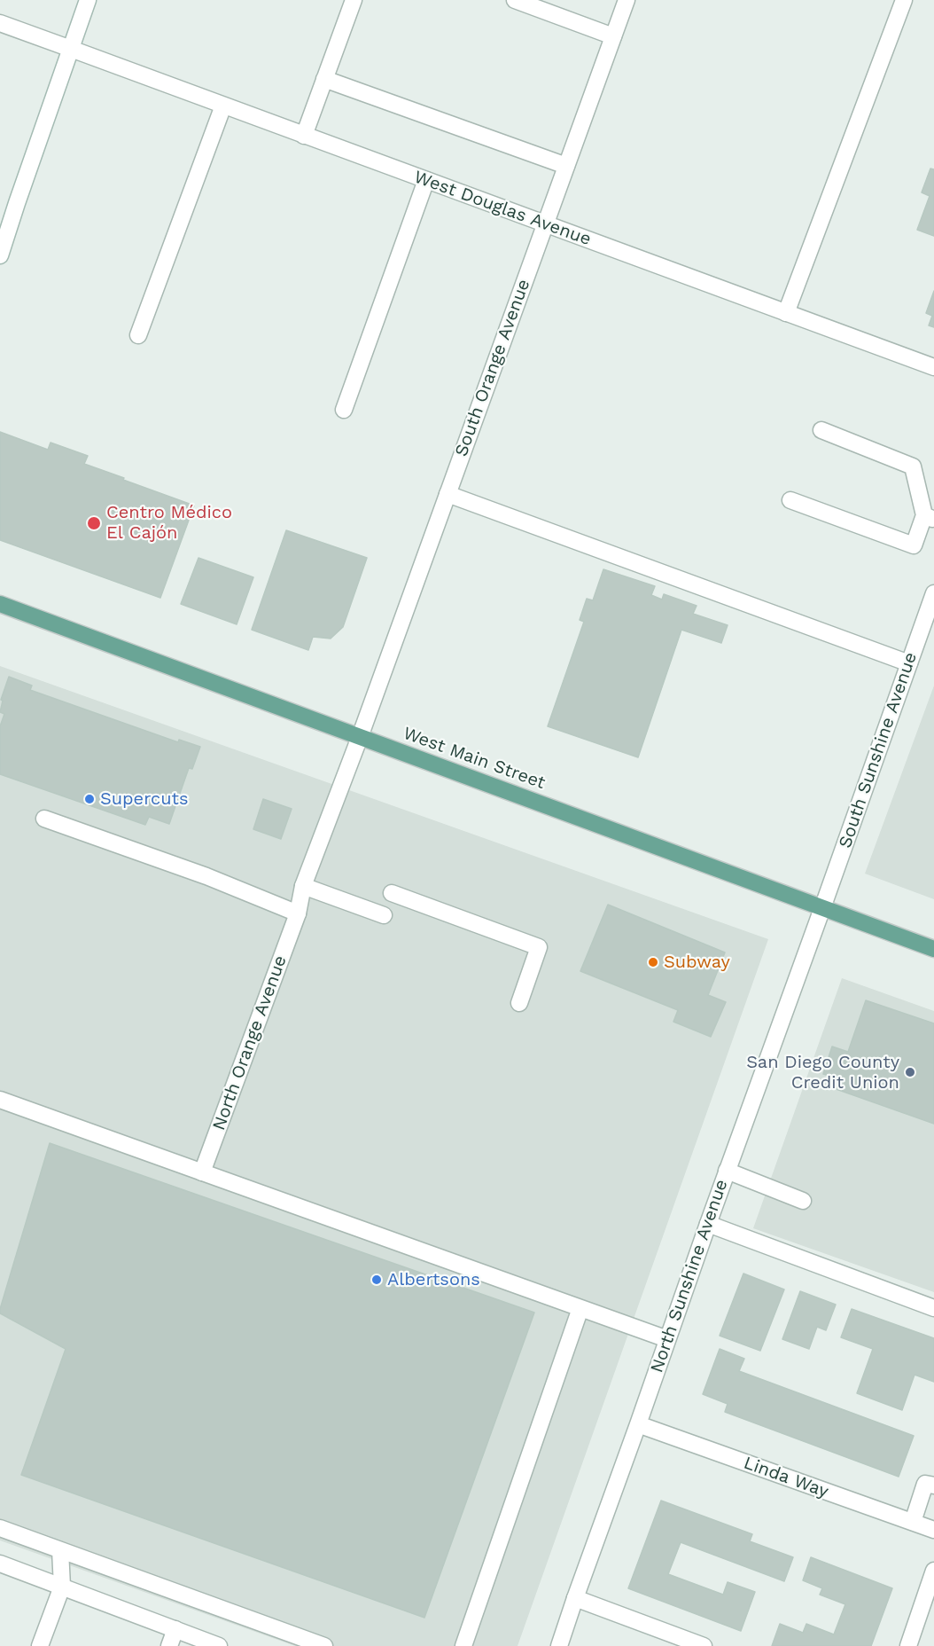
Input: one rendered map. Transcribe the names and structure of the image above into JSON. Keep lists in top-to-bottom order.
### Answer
{
  "streets": {
    "main road": ["West Main Street"],
    "street": [
      "West Douglas Avenue",
      "South Orange Avenue",
      "South Sunshine Avenue",
      "North Orange Avenue",
      "North Sunshine Avenue",
      "Linda Way"
    ]
  },
  "crossings": [
    ["West Douglas Avenue", "South Orange Avenue"],
    ["South Orange Avenue", "West Main Street"],
    ["South Sunshine Avenue", "West Main Street"],
    ["South Sunshine Avenue", "North Sunshine Avenue"],
    ["West Main Street", "North Sunshine Avenue"],
    ["North Sunshine Avenue", "Linda Way"]
  ],
  "places": [
    "Centro Médico El Cajón",
    "Supercuts",
    "Subway",
    "San Diego County Credit Union",
    "Albertsons"
  ]
}
